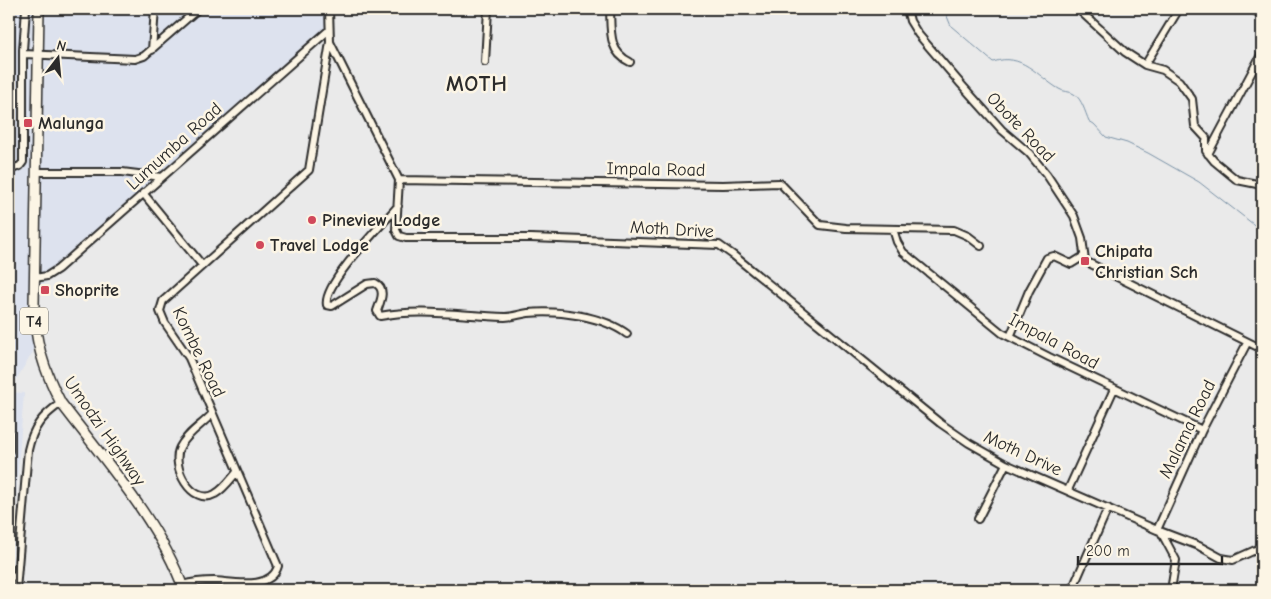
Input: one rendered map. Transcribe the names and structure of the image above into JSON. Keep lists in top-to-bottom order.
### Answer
{
  "streets": {
    "highway": ["T4", "Umodzi Highway"],
    "street": [
      "Obote Road",
      "Lumumba Road",
      "Impala Road",
      "Moth Drive",
      "Kombe Road",
      "Malama Road"
    ]
  },
  "crossings": [
    ["Lumumba Road", "Kombe Road"],
    ["Lumumba Road", "Umodzi Highway"],
    ["Impala Road", "Moth Drive"],
    ["Impala Road", "Malama Road"],
    ["Moth Drive", "Kombe Road"],
    ["Moth Drive", "Malama Road"],
    ["Kombe Road", "Umodzi Highway"]
  ],
  "districts": ["MOTH"],
  "places": {
    "transit": ["Malunga", "Chipata Christian Sch", "Shoprite"],
    "other": ["Pineview Lodge", "Travel Lodge"]
  },
  "scale_bar": "200 m",
  "north": "top"
}
